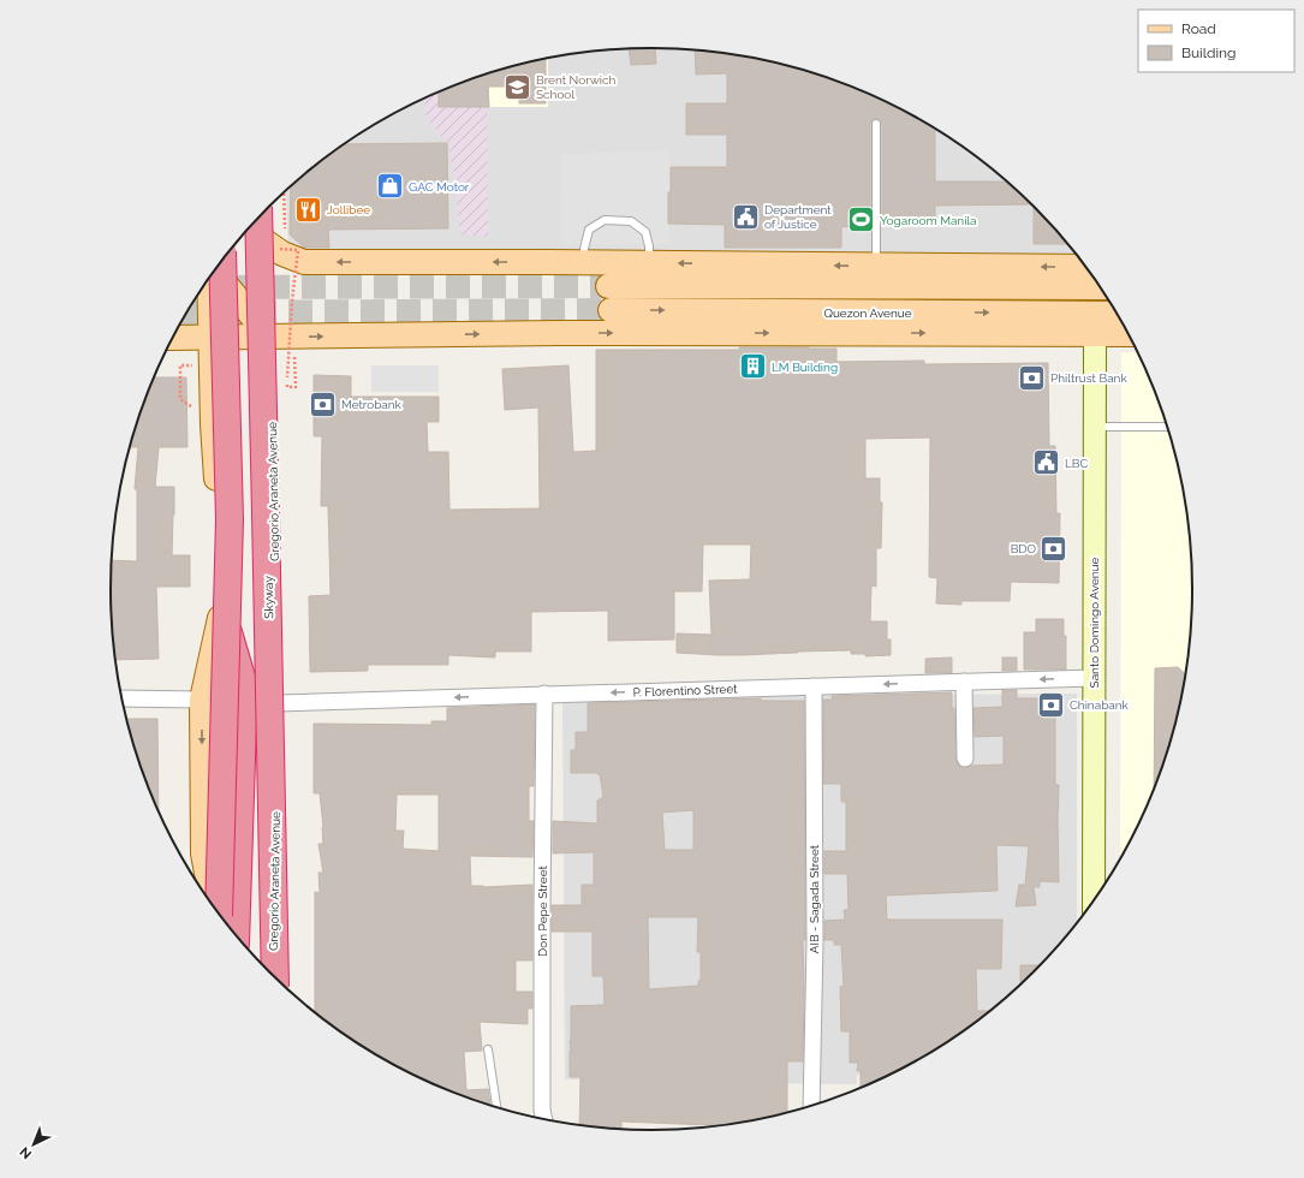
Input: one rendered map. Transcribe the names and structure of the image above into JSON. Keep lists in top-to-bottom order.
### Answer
{
  "streets": {
    "highway": ["Skyway"],
    "main road": ["Quezon Avenue", "Gregorio Araneta Avenue", "Santo Domingo Avenue"],
    "street": ["P. Florentino Street", "AIB - Sagada Street", "Don Pepe Street"]
  },
  "crossings": [
    ["Gregorio Araneta Avenue", "P. Florentino Street"],
    ["Santo Domingo Avenue", "P. Florentino Street"],
    ["P. Florentino Street", "AIB - Sagada Street"],
    ["P. Florentino Street", "Don Pepe Street"]
  ],
  "one_way": ["P. Florentino Street"],
  "places": {
    "school or university": ["Brent Norwich School"],
    "shop": ["GAC Motor"],
    "restaurant": ["Jollibee"],
    "public building": ["Department of Justice", "LBC"],
    "sports": ["Yogaroom Manila"],
    "building": ["LM Building"],
    "bank": [
      "Philtrust Bank",
      "Metrobank",
      "BDO",
      "Chinabank"
    ]
  },
  "legend": ["Road", "Building"],
  "north": "bottom left"
}
